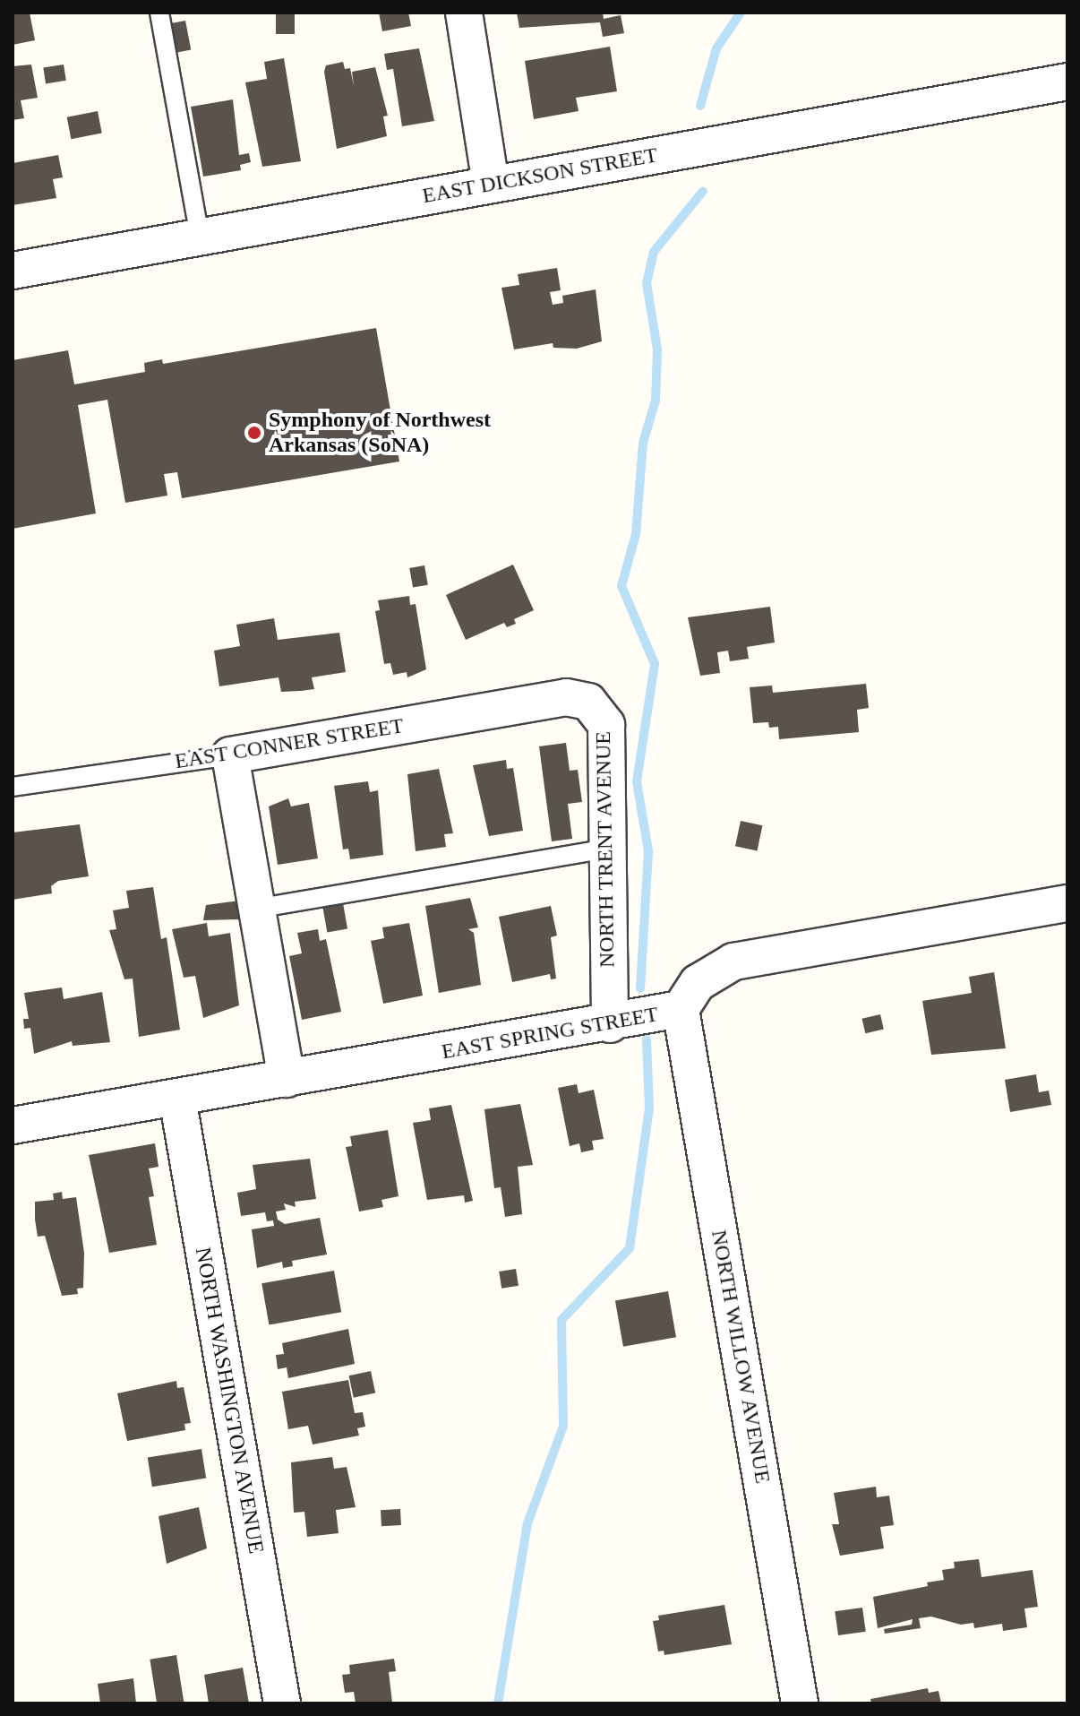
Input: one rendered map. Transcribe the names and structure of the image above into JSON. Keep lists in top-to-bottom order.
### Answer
{
  "streets": {
    "street": [
      "EAST DICKSON STREET",
      "EAST CONNER STREET",
      "NORTH TRENT AVENUE",
      "EAST SPRING STREET",
      "NORTH WILLOW AVENUE",
      "NORTH WASHINGTON AVENUE"
    ]
  },
  "crossings": [
    ["EAST CONNER STREET", "NORTH TRENT AVENUE"],
    ["NORTH TRENT AVENUE", "EAST SPRING STREET"],
    ["EAST SPRING STREET", "NORTH WILLOW AVENUE"],
    ["EAST SPRING STREET", "NORTH WASHINGTON AVENUE"]
  ],
  "places": ["Symphony of Northwest Arkansas (SoNA)"]
}
